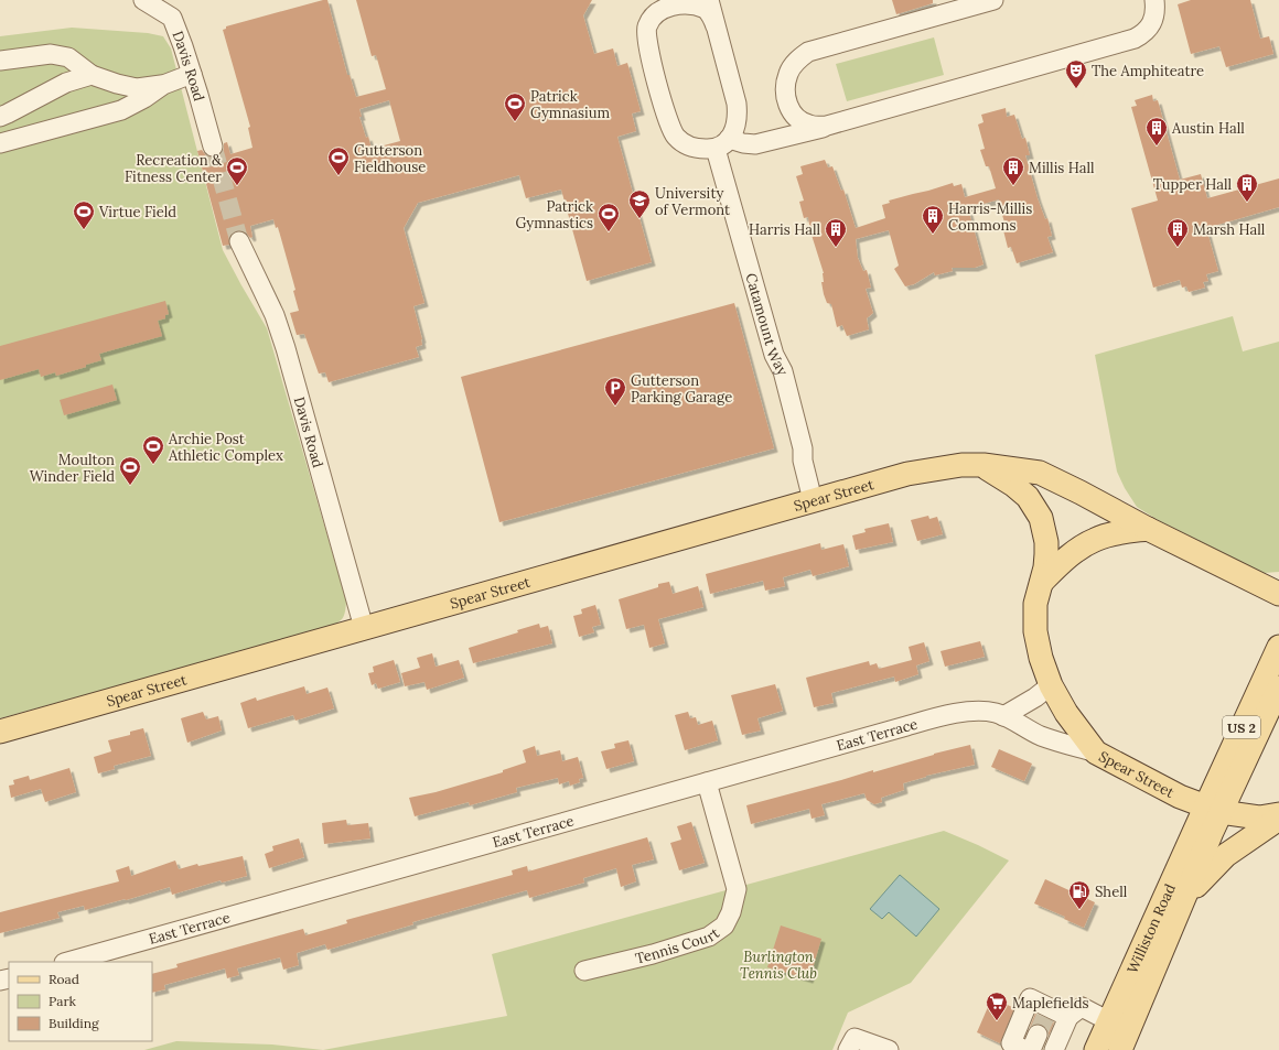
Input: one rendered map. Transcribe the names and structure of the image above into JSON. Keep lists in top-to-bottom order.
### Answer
{
  "streets": {
    "main road": ["Spear Street", "US 2", "Williston Road"],
    "street": [
      "Davis Road",
      "Catamount Way",
      "East Terrace",
      "Tennis Court"
    ]
  },
  "crossings": [
    ["Davis Road", "Spear Street"],
    ["Catamount Way", "Spear Street"],
    ["Spear Street", "US 2"],
    ["Spear Street", "East Terrace"],
    ["Spear Street", "Williston Road"],
    ["US 2", "Williston Road"],
    ["East Terrace", "Tennis Court"]
  ],
  "parks": ["Burlington Tennis Club"],
  "places": {
    "theatre": ["The Amphiteatre"],
    "sports": [
      "Patrick Gymnasium",
      "Gutterson Fieldhouse",
      "Recreation & Fitness Center",
      "Virtue Field",
      "Patrick Gymnastics",
      "Archie Post Athletic Complex",
      "Moulton Winder Field"
    ],
    "building": [
      "Austin Hall",
      "Millis Hall",
      "Tupper Hall",
      "Harris-Millis Commons",
      "Harris Hall",
      "Marsh Hall"
    ],
    "school or university": ["University of Vermont"],
    "parking": ["Gutterson Parking Garage"],
    "fuel station": ["Shell"],
    "supermarket": ["Maplefields"]
  },
  "legend": ["Road", "Park", "Building"]
}
